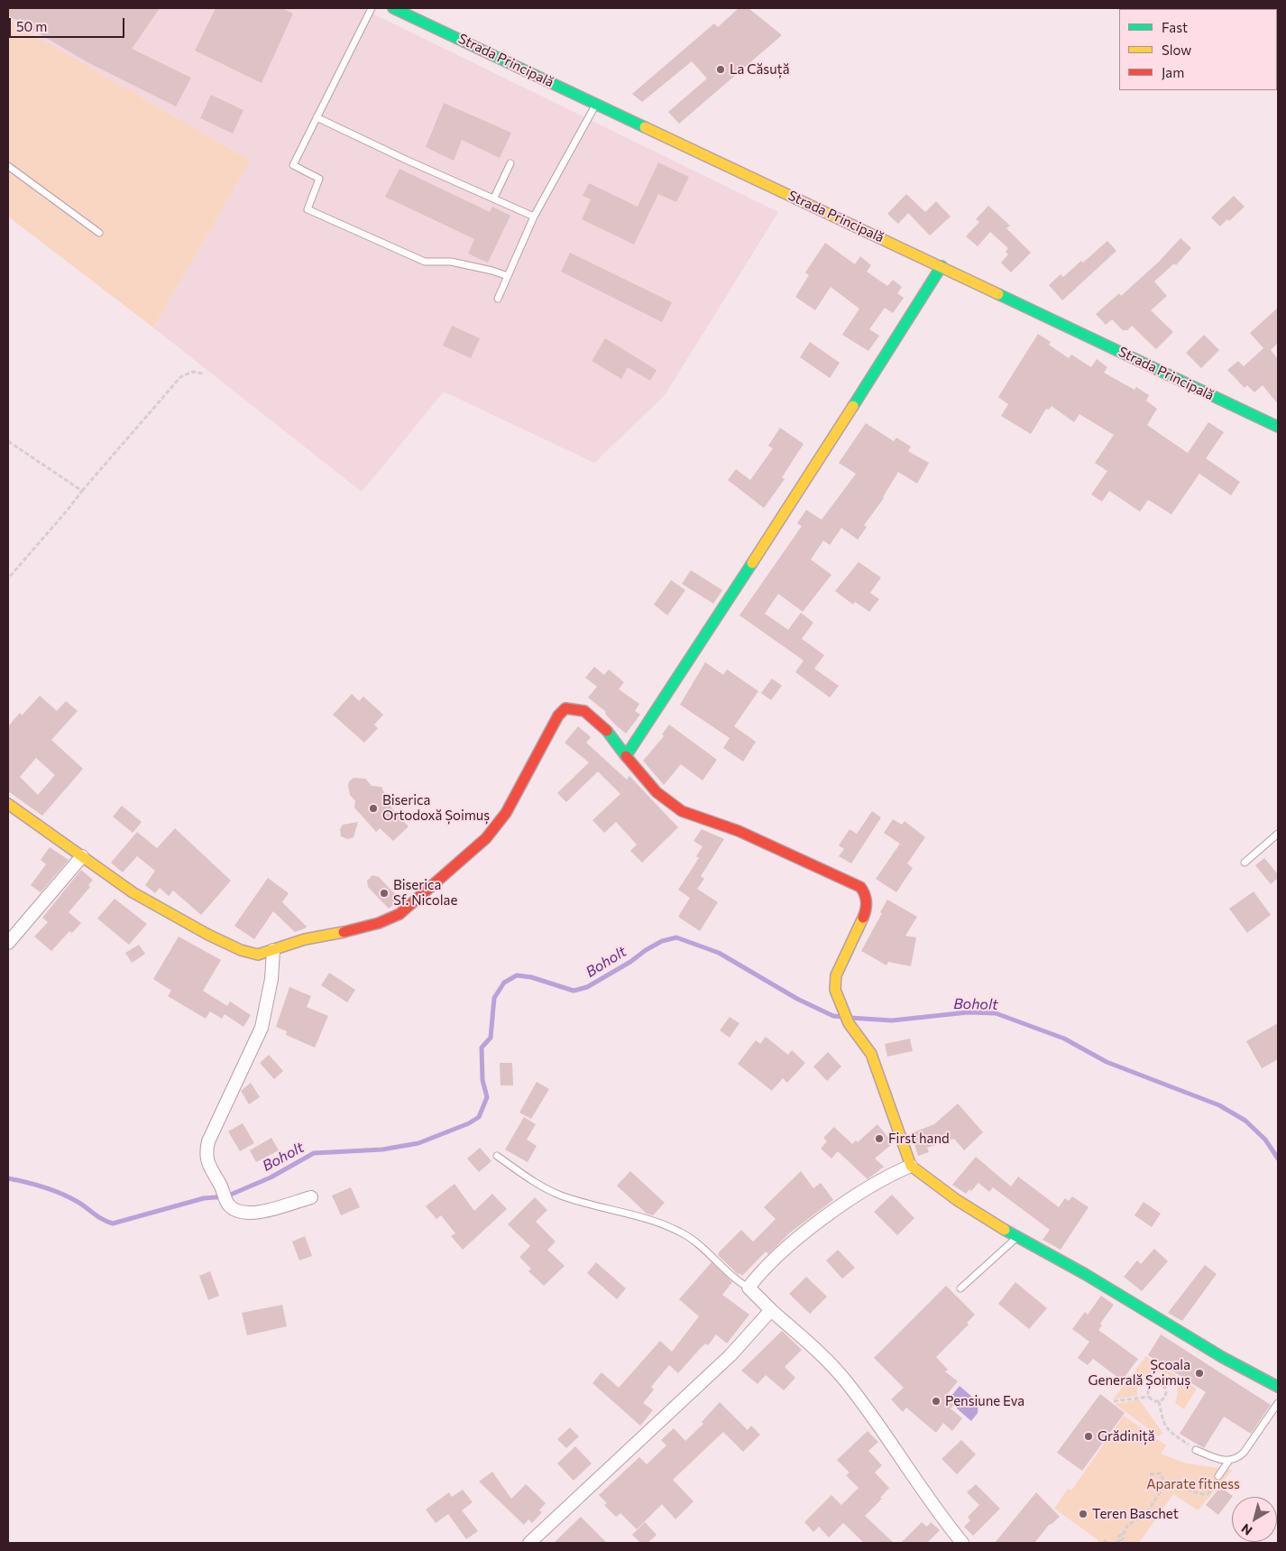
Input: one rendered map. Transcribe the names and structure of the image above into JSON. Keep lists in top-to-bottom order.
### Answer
{
  "streets": {
    "street": ["Strada Principală"]
  },
  "water": ["Boholt"],
  "parks": ["Aparate fitness"],
  "places": [
    "La Căsuță",
    "Biserica Ortodoxă Șoimuș",
    "Biserica Sf. Nicolae",
    "First hand",
    "Școala Generală Șoimuș",
    "Pensiune Eva",
    "Grădiniță",
    "Teren Baschet"
  ],
  "legend": ["Fast", "Slow", "Jam"],
  "scale_bar": "50 m",
  "north": "bottom left"
}
